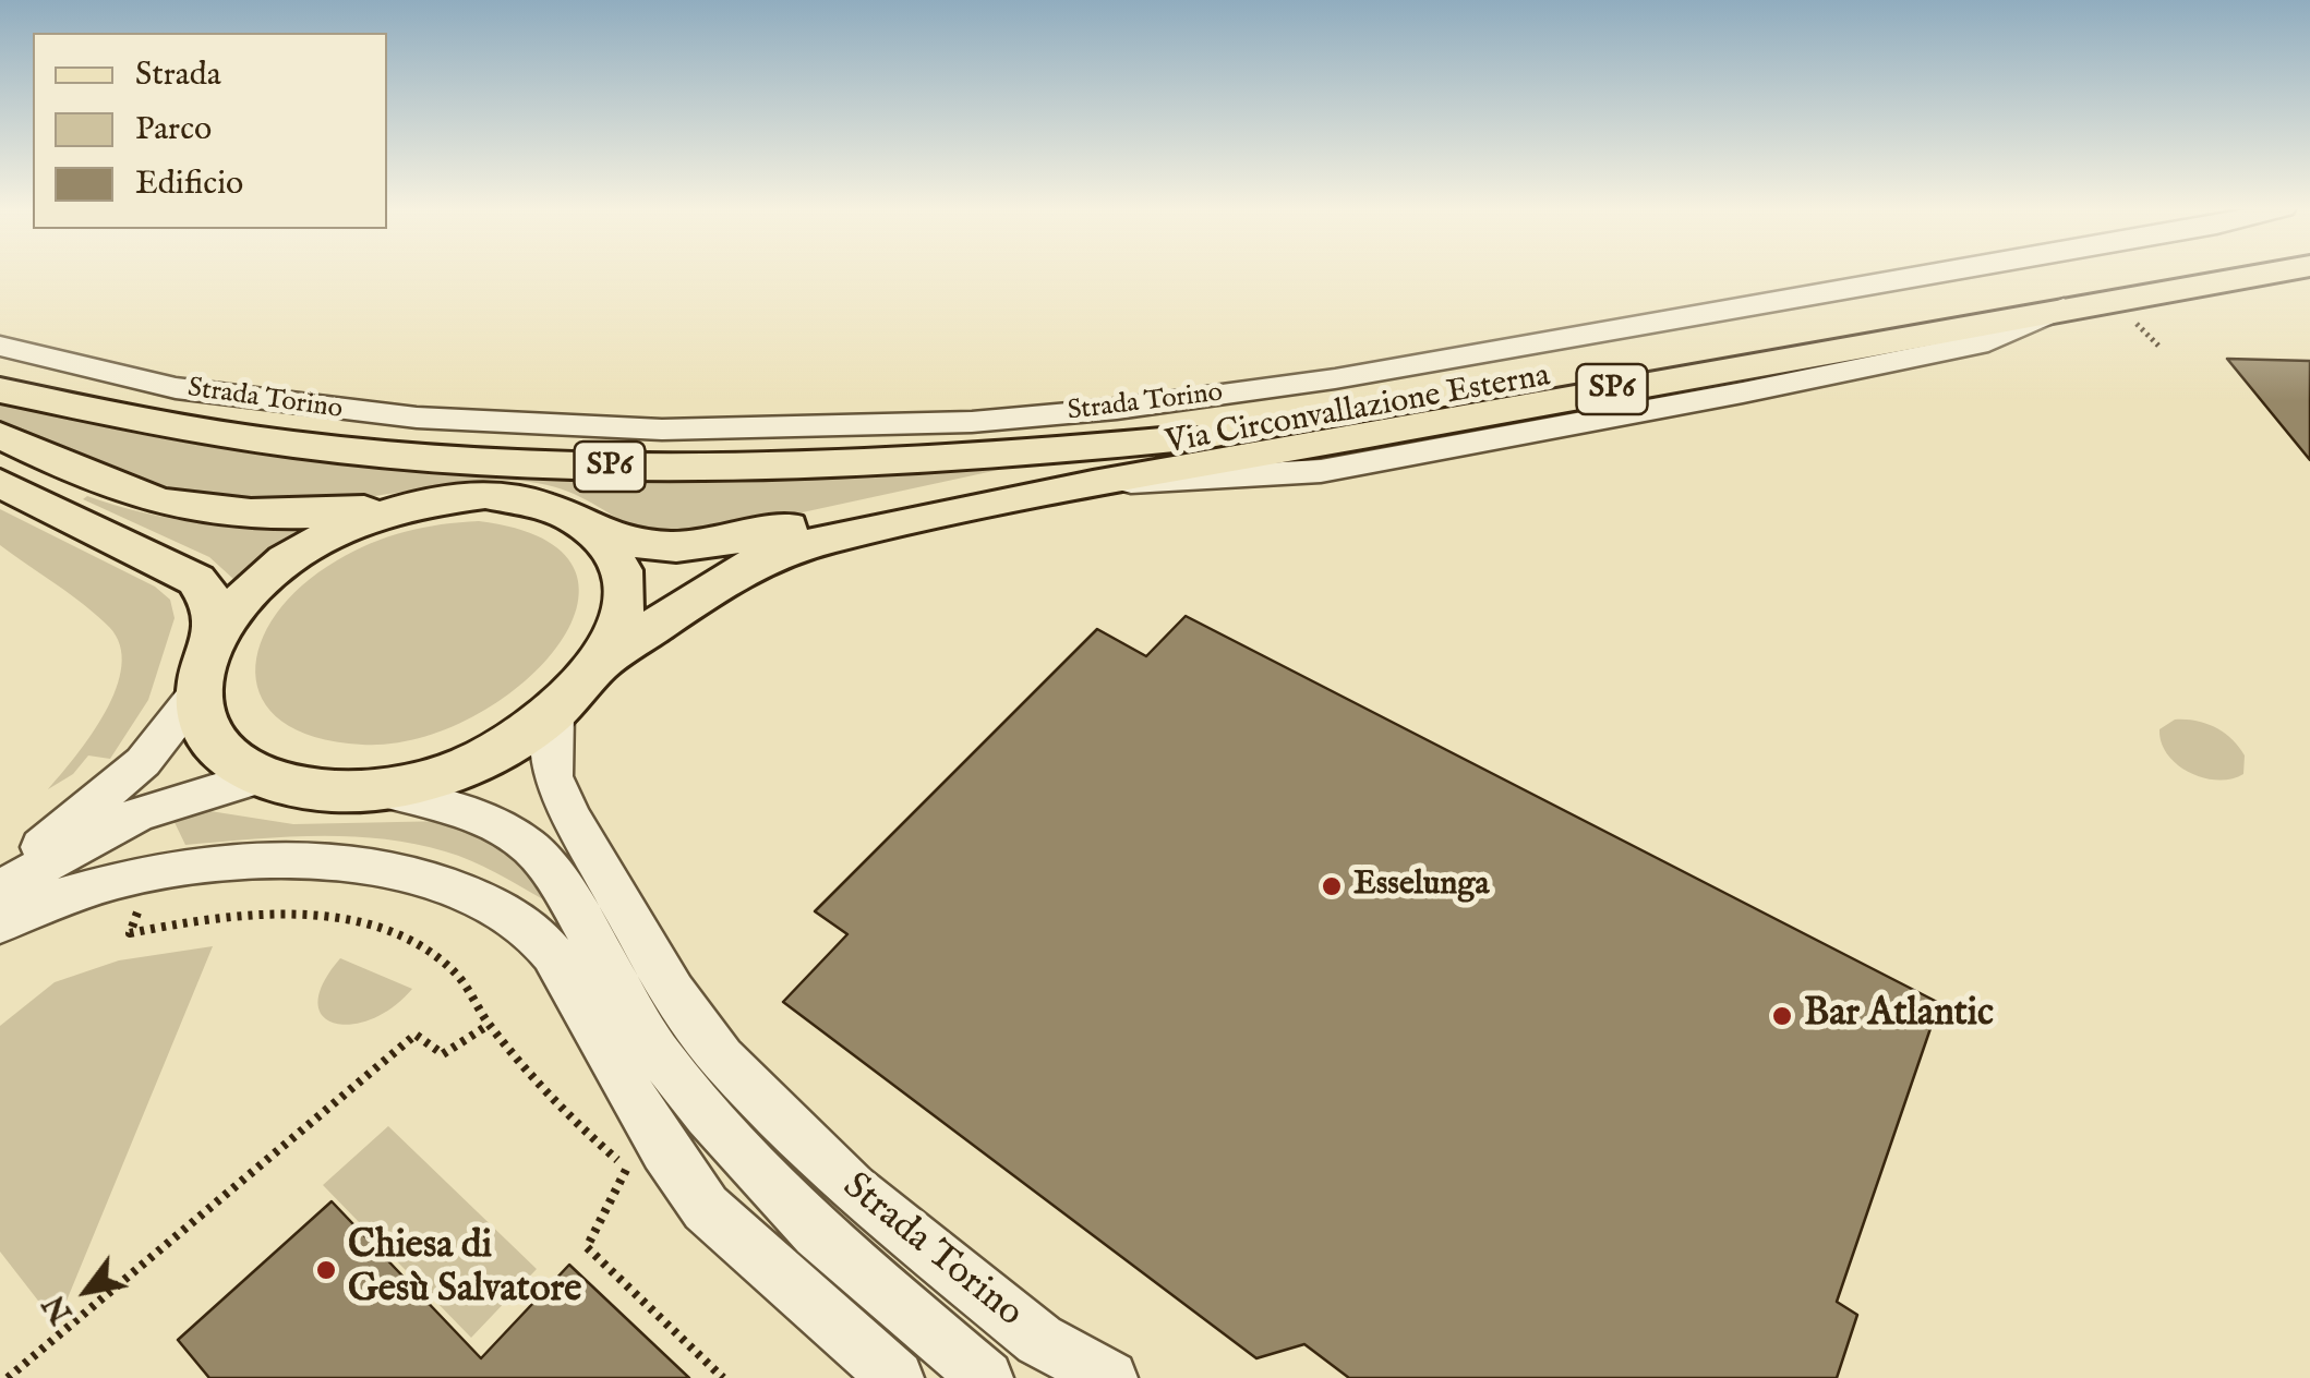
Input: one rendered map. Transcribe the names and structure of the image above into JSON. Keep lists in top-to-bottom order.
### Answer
{
  "streets": {
    "main road": ["SP6", "Via Circonvallazione Esterna"],
    "street": ["Strada Torino"]
  },
  "crossings": [
    ["SP6", "Strada Torino"],
    ["SP6", "Via Circonvallazione Esterna"],
    ["Strada Torino", "Via Circonvallazione Esterna"]
  ],
  "places": ["Esselunga", "Bar Atlantic", "Chiesa di Gesù Salvatore"],
  "legend": ["Strada", "Parco", "Edificio"],
  "north": "bottom left"
}
